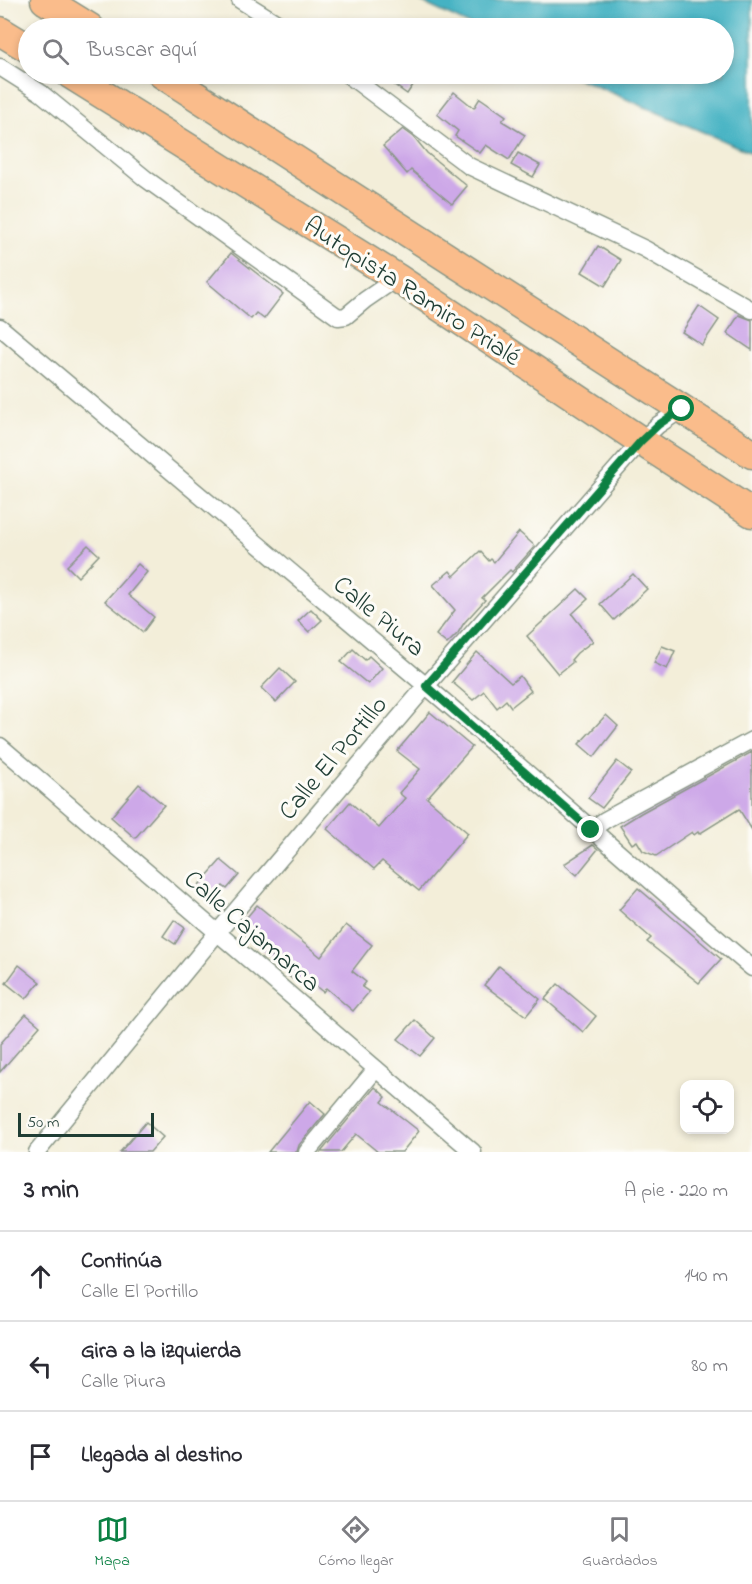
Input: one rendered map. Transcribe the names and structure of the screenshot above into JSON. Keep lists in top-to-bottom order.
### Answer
{
  "streets": {
    "highway": ["Autopista Ramiro Prialé"],
    "street": ["Calle Piura", "Calle El Portillo", "Calle Cajamarca"]
  },
  "crossings": [
    ["Autopista Ramiro Prialé", "Calle El Portillo"],
    ["Calle Piura", "Calle El Portillo"],
    ["Calle El Portillo", "Calle Cajamarca"]
  ],
  "scale_bar": "50 m",
  "page": {
    "search": "Buscar aquí",
    "scale": "50 m",
    "heading": ["3 min", "A pie · 220 m"],
    "list": [
      ["Continúa", "Calle El Portillo", "140 m"],
      ["Gira a la izquierda", "Calle Piura", "80 m"],
      "Llegada al destino"
    ],
    "nav": ["Mapa", "Cómo llegar", "Guardados"]
  }
}
